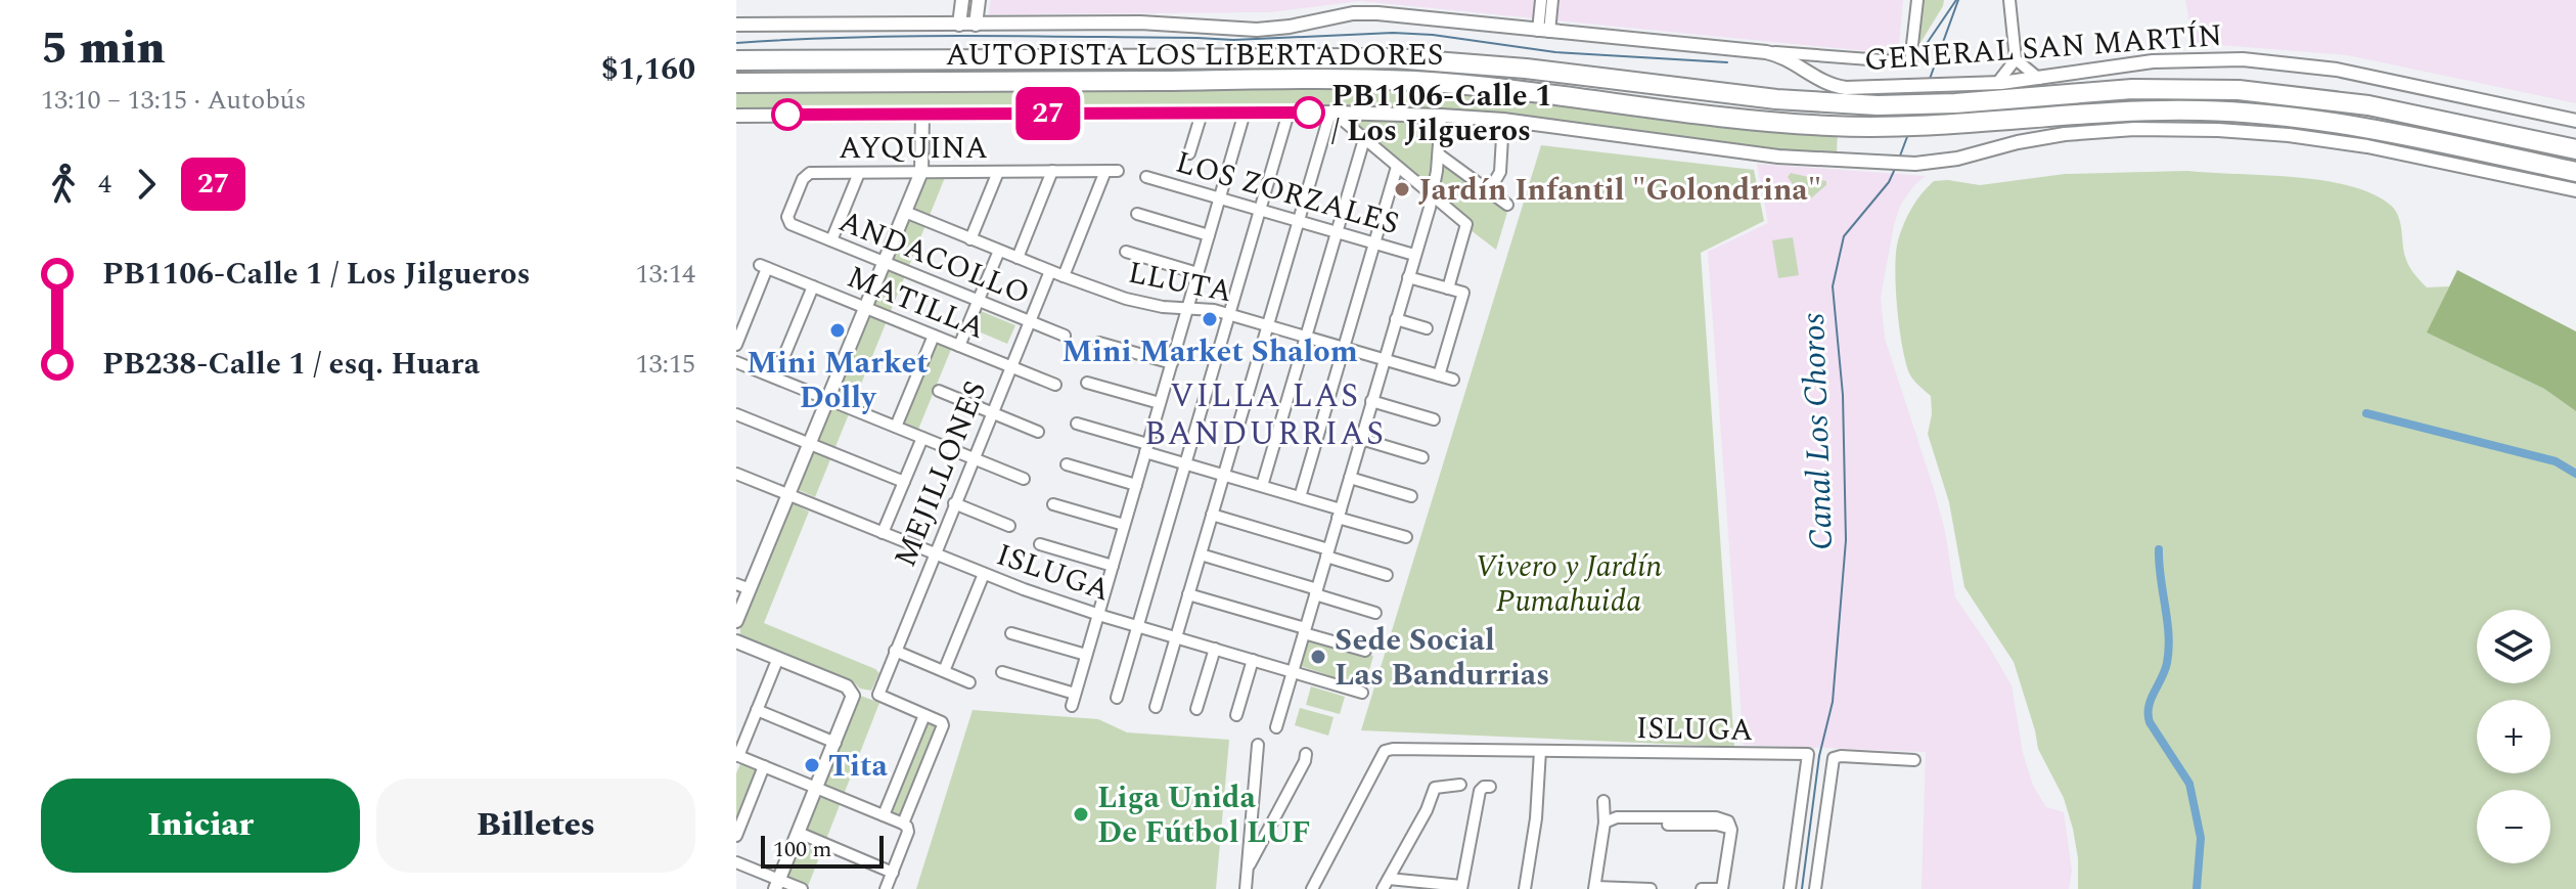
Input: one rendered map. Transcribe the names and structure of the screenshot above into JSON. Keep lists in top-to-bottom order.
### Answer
{
  "streets": {
    "highway": ["AUTOPISTA LOS LIBERTADORES"],
    "street": [
      "GENERAL SAN MARTÍN",
      "AYQUINA",
      "LOS ZORZALES",
      "ANDACOLLO",
      "LLUTA",
      "MATILLA",
      "MEJILLONES",
      "ISLUGA"
    ]
  },
  "crossings": [
    ["AYQUINA", "ANDACOLLO"],
    ["AYQUINA", "LLUTA"],
    ["ANDACOLLO", "MEJILLONES"],
    ["LLUTA", "MEJILLONES"],
    ["MATILLA", "MEJILLONES"],
    ["MEJILLONES", "ISLUGA"]
  ],
  "districts": ["VILLA LAS BANDURRIAS"],
  "water": ["Canal Los Choros"],
  "parks": ["Vivero y Jardín Pumahuida"],
  "places": [
    "PB1106-Calle 1 / Los Jilgueros",
    "Jardín Infantil \"Golondrina\"",
    "Mini Market Shalom",
    "Mini Market Dolly",
    "Sede Social Las Bandurrias",
    "Tita",
    "Liga Unida De Fútbol LUF"
  ],
  "lines": ["bus line 27"],
  "scale_bar": "100 m",
  "page": {
    "heading": ["5 min", "13:10 – 13:15 · Autobús", "$1,160"],
    "on_map": "27",
    "legs": ["4", "27"],
    "list": [
      {
        "name": "PB1106-Calle 1 / Los Jilgueros",
        "value": "13:14"
      },
      {
        "name": "PB238-Calle 1 / esq. Huara",
        "value": "13:15"
      }
    ],
    "map_buttons": ["+", "−"],
    "buttons": ["Iniciar", "Billetes"],
    "scale": "100 m"
  }
}
